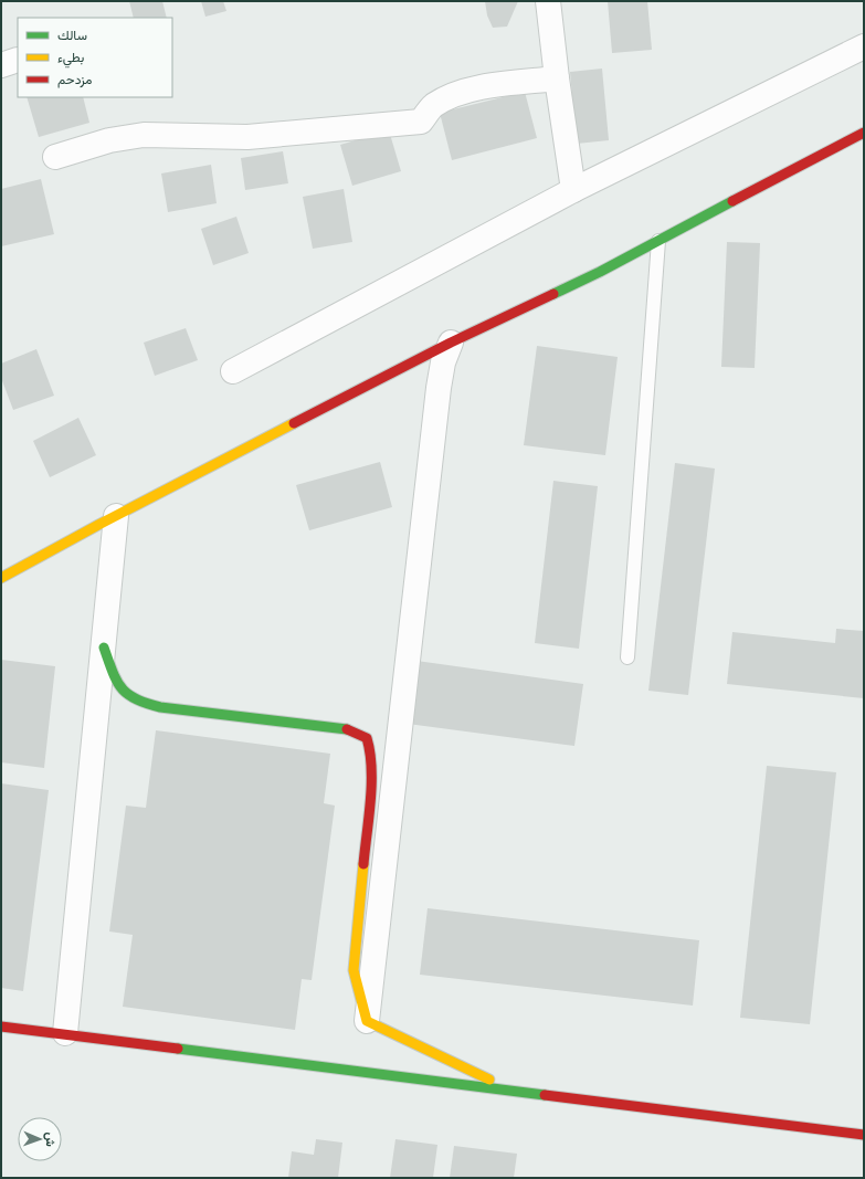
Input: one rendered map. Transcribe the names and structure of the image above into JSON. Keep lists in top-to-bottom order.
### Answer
{
  "legend": ["سالك", "بطيء", "مزدحم"],
  "north": "right"
}
